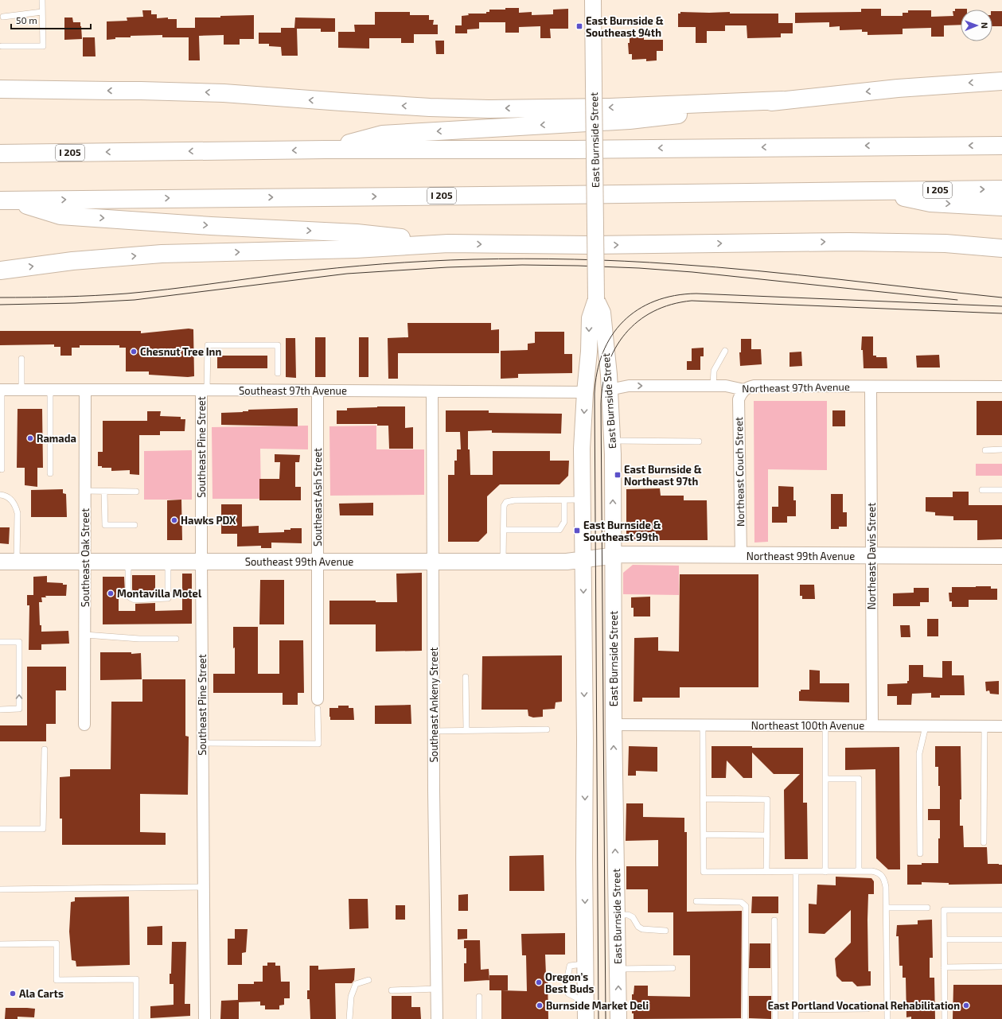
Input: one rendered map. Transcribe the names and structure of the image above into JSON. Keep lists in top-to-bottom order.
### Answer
{
  "streets": {
    "highway": ["I 205"],
    "street": [
      "East Burnside Street",
      "Northeast 97th Avenue",
      "Southeast 97th Avenue",
      "Southeast Pine Street",
      "Northeast Couch Street",
      "Southeast Ash Street",
      "Northeast 99th Avenue",
      "Northeast Davis Street",
      "Southeast Oak Street",
      "Southeast 99th Avenue",
      "Southeast Ankeny Street",
      "Northeast 100th Avenue"
    ]
  },
  "crossings": [
    ["East Burnside Street", "Northeast 97th Avenue"],
    ["East Burnside Street", "Southeast 97th Avenue"],
    ["East Burnside Street", "Northeast 99th Avenue"],
    ["East Burnside Street", "Southeast 99th Avenue"],
    ["East Burnside Street", "Northeast 100th Avenue"],
    ["Northeast 97th Avenue", "Northeast Couch Street"],
    ["Northeast 97th Avenue", "Northeast Davis Street"],
    ["Southeast 97th Avenue", "Southeast Pine Street"],
    ["Southeast 97th Avenue", "Southeast Ash Street"],
    ["Southeast 97th Avenue", "Southeast Oak Street"],
    ["Southeast 97th Avenue", "Southeast Ankeny Street"],
    ["Southeast Pine Street", "Southeast 99th Avenue"],
    ["Northeast Couch Street", "Northeast 99th Avenue"],
    ["Southeast Ash Street", "Southeast 99th Avenue"],
    ["Northeast 99th Avenue", "Northeast Davis Street"],
    ["Northeast 99th Avenue", "Southeast 99th Avenue"],
    ["Northeast Davis Street", "Northeast 100th Avenue"],
    ["Southeast Oak Street", "Southeast 99th Avenue"],
    ["Southeast 99th Avenue", "Southeast Ankeny Street"]
  ],
  "places": {
    "transit": ["East Burnside & Southeast 94th", "East Burnside & Northeast 97th", "East Burnside & Southeast 99th"],
    "other": [
      "Chesnut Tree Inn",
      "Ramada",
      "Hawks PDX",
      "Montavilla Motel",
      "Oregon’s Best Buds",
      "Ala Carts",
      "Burnside Market Deli",
      "East Portland Vocational Rehabilitation"
    ]
  },
  "scale_bar": "50 m",
  "north": "right"
}
